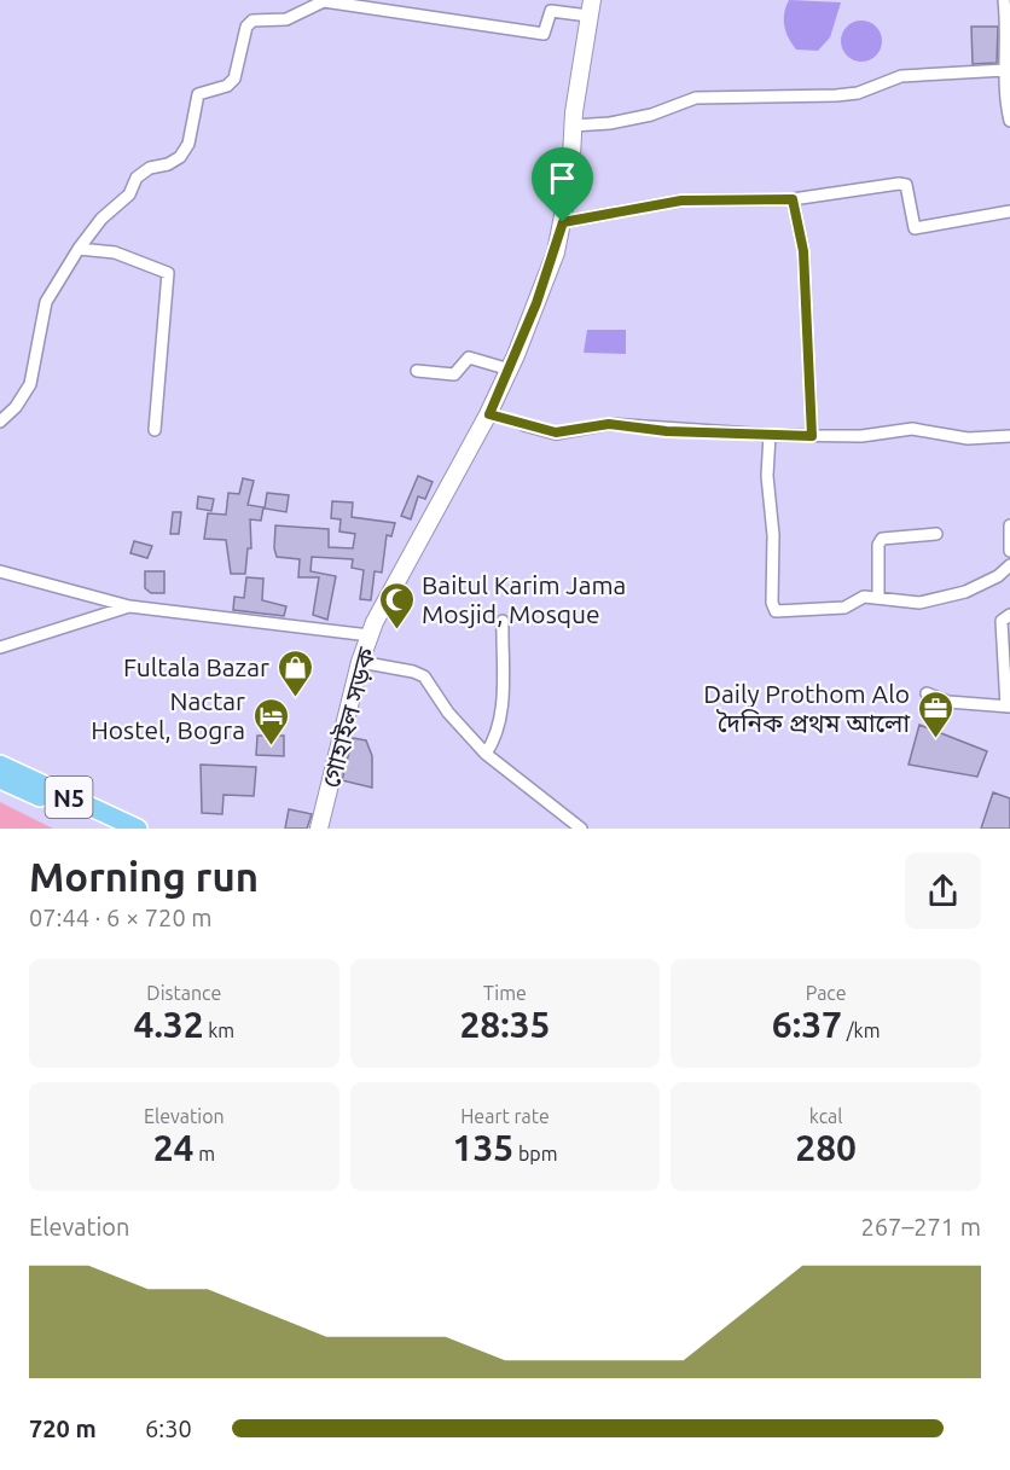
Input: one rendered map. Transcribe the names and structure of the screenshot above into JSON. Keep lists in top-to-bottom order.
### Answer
{
  "streets": {
    "highway": ["N5"],
    "main road": ["গোহাইল সড়ক"]
  },
  "places": {
    "mosque": ["Baitul Karim Jama Mosjid, Mosque"],
    "shop": ["Fultala Bazar"],
    "office": ["Daily Prothom Alo দৈনিক প্রথম আলো"],
    "hotel": ["Nactar Hostel, Bogra"]
  },
  "page": {
    "heading": ["Morning run", "07:44 · 6 × 720 m"],
    "stats": [
      ["Distance", "4.32 km"],
      ["Time", "28:35"],
      ["Pace", "6:37 /km"],
      ["Elevation", "24 m"],
      ["Heart rate", "135 bpm"],
      ["kcal", "280"]
    ],
    "chart": ["Elevation", "267–271 m"],
    "list": [
      {
        "name": "720 m",
        "note": "6:30"
      }
    ]
  }
}
